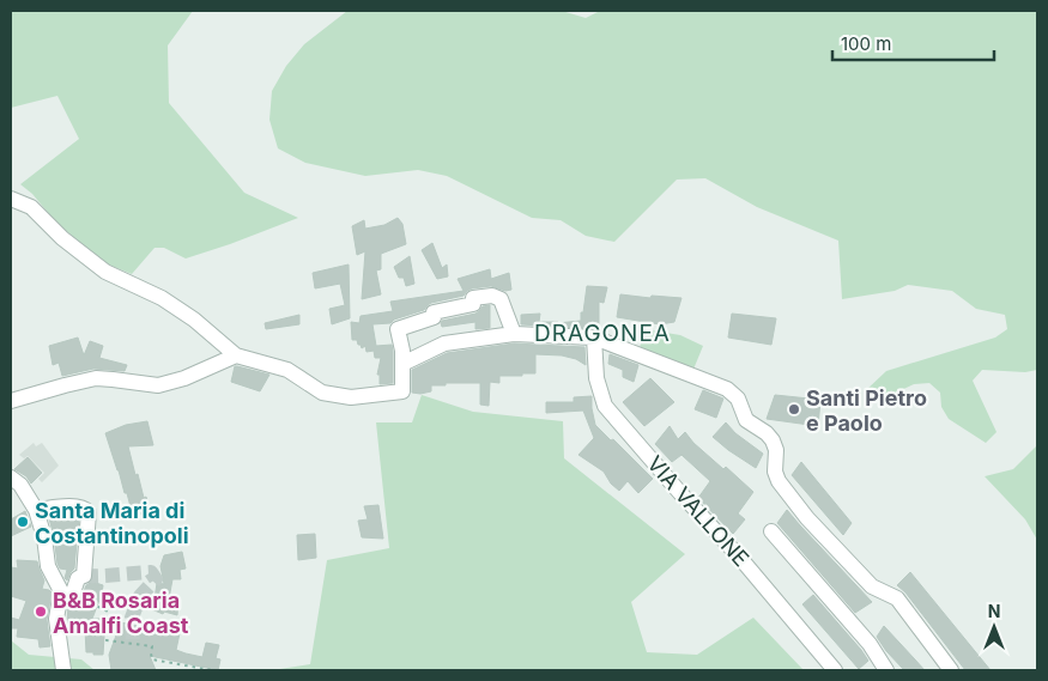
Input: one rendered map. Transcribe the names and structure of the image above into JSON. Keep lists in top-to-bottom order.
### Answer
{
  "streets": {
    "street": ["VIA VALLONE"]
  },
  "districts": ["DRAGONEA"],
  "places": ["Santi Pietro e Paolo", "Santa Maria di Costantinopoli", "B&B Rosaria Amalfi Coast"],
  "scale_bar": "100 m",
  "north": "top"
}
